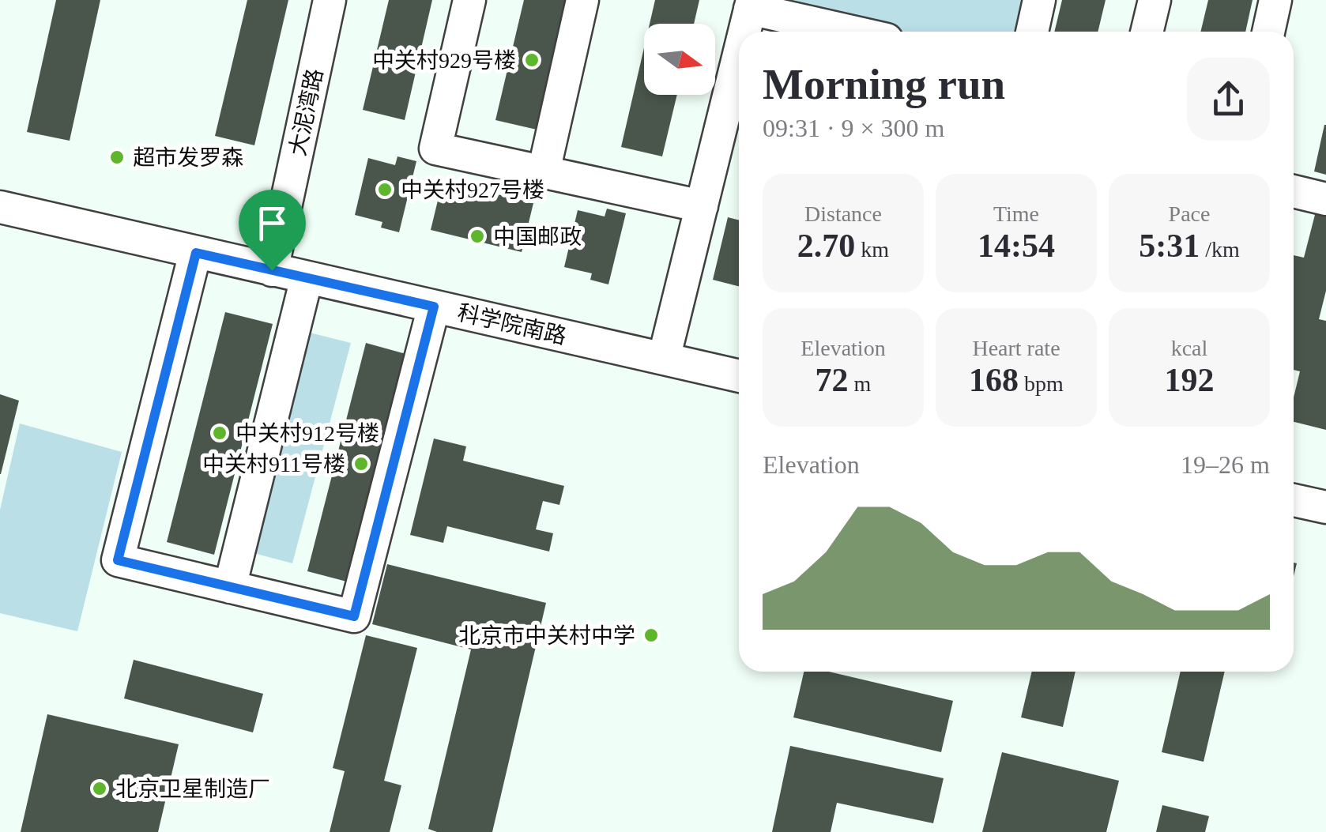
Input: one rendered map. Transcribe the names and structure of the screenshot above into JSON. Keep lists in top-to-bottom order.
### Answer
{
  "streets": {
    "street": ["大泥湾路", "科学院南路"]
  },
  "crossings": [
    ["大泥湾路", "科学院南路"]
  ],
  "places": [
    "中关村929号楼",
    "超市发罗森",
    "中关村927号楼",
    "中国邮政",
    "中关村912号楼",
    "中关村911号楼",
    "北京市中关村中学",
    "北京卫星制造厂"
  ],
  "north": "right",
  "page": {
    "heading": ["Morning run", "09:31 · 9 × 300 m"],
    "stats": [
      ["Distance", "2.70 km"],
      ["Time", "14:54"],
      ["Pace", "5:31 /km"],
      ["Elevation", "72 m"],
      ["Heart rate", "168 bpm"],
      ["kcal", "192"]
    ],
    "chart": ["Elevation", "19–26 m"]
  }
}
